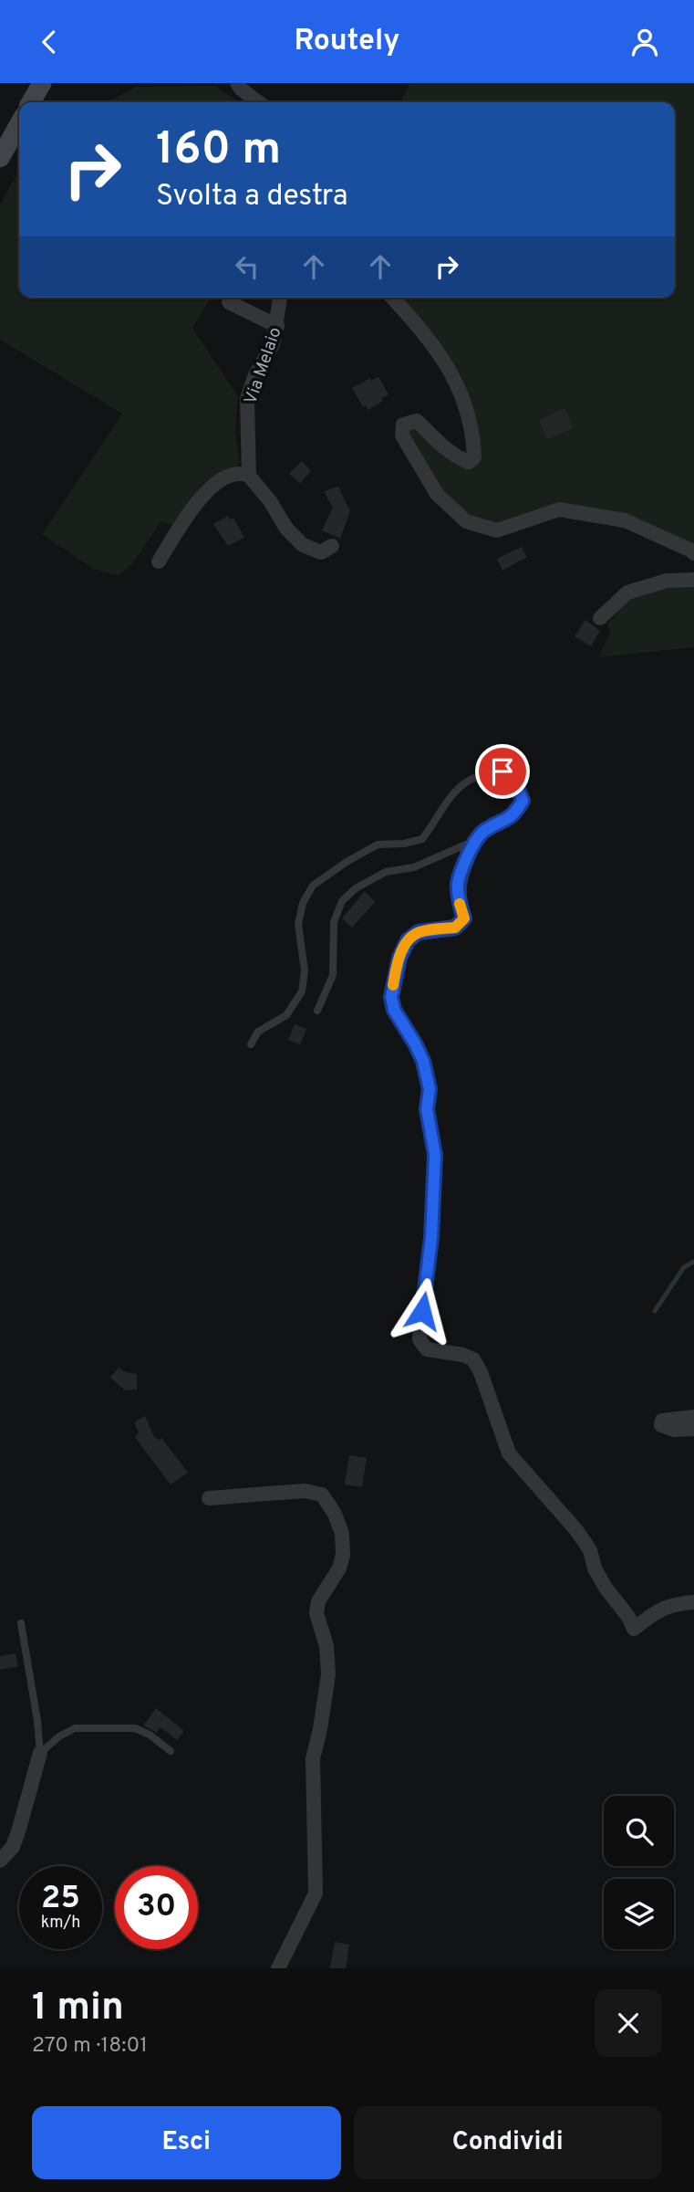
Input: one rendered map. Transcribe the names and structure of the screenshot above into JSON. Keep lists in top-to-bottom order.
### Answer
{
  "streets": {
    "street": ["Via Melaio"]
  },
  "page": {
    "header": "Routely",
    "turn": ["160 m", "Svolta a destra"],
    "speed": "25 km/h",
    "limit": "30",
    "heading": ["1 min", "270 m · 18:01"],
    "buttons": ["Esci", "Condividi"]
  }
}
